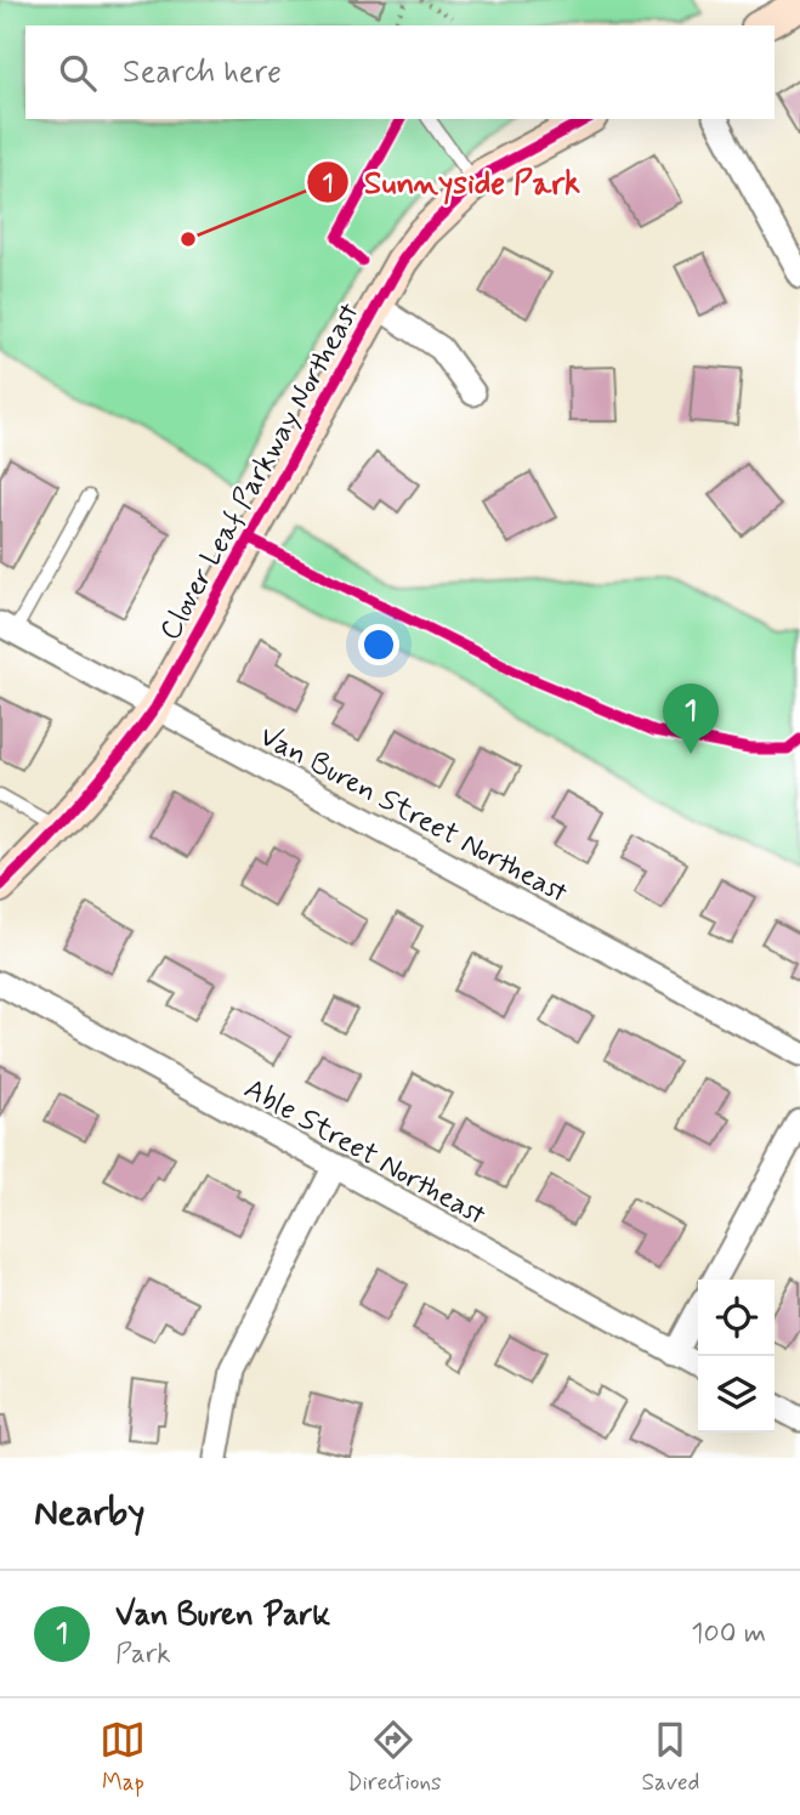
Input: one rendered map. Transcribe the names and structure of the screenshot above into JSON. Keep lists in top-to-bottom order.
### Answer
{
  "streets": {
    "street": ["Clover Leaf Parkway Northeast", "Van Buren Street Northeast", "Able Street Northeast"]
  },
  "crossings": [
    ["Clover Leaf Parkway Northeast", "Van Buren Street Northeast"]
  ],
  "places": ["Sunnyside Park"],
  "page": {
    "search": "Search here",
    "pins": "1",
    "heading": "Nearby",
    "list": [
      {
        "mark": "1",
        "name": "Van Buren Park",
        "note": "Park",
        "value": "100 m"
      }
    ],
    "nav": ["Map", "Directions", "Saved"]
  }
}
